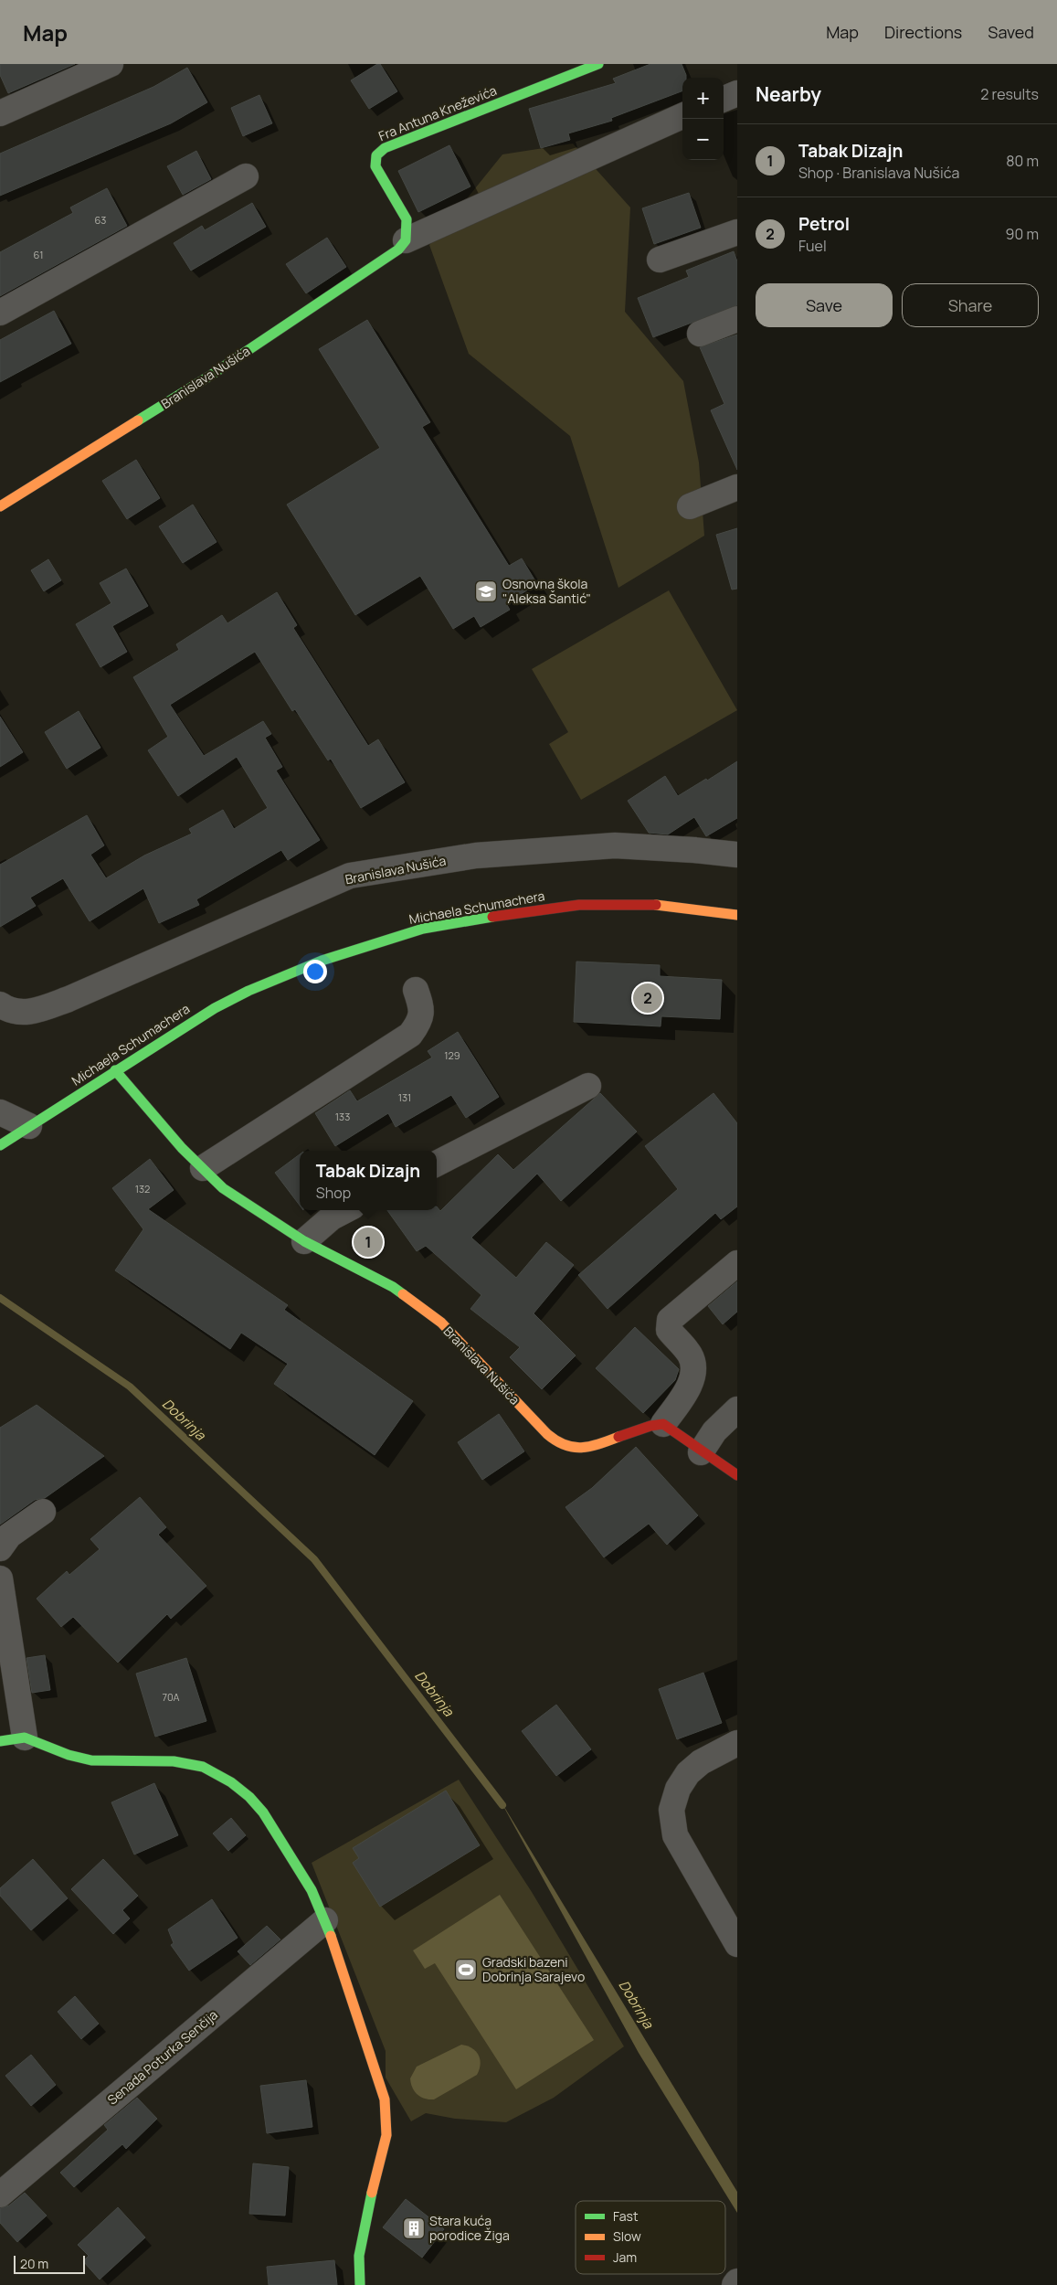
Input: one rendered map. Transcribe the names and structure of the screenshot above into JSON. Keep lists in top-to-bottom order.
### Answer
{
  "streets": {
    "street": [
      "Fra Antuna Kneževića",
      "Branislava Nušića",
      "Michaela Schumachera",
      "Senada Poturka Senčija"
    ]
  },
  "crossings": [
    ["Fra Antuna Kneževića", "Branislava Nušića"],
    ["Branislava Nušića", "Michaela Schumachera"]
  ],
  "water": ["Dobrinja"],
  "places": {
    "school or university": ["Osnovna škola \"Aleksa Šantić\""],
    "sports": ["Gradski bazeni Dobrinja Sarajevo"],
    "building": ["Stara kuća porodice Žiga"]
  },
  "house_numbers": [
    "63",
    "61",
    "129",
    "131",
    "133",
    "132",
    "70A"
  ],
  "legend": ["Fast", "Slow", "Jam"],
  "scale_bar": "20 m",
  "page": {
    "header": "Map",
    "nav": ["Map", "Directions", "Saved"],
    "heading": ["Nearby", "2 results"],
    "map_buttons": ["+", "−"],
    "list": [
      {
        "mark": "1",
        "name": "Tabak Dizajn",
        "note": "Shop · Branislava Nušića",
        "value": "80 m"
      },
      {
        "mark": "2",
        "name": "Petrol",
        "note": "Fuel",
        "value": "90 m"
      }
    ],
    "buttons": ["Save", "Share"],
    "pins": ["2", "1"],
    "popup": ["Tabak Dizajn", "Shop"],
    "scale": "20 m"
  }
}
